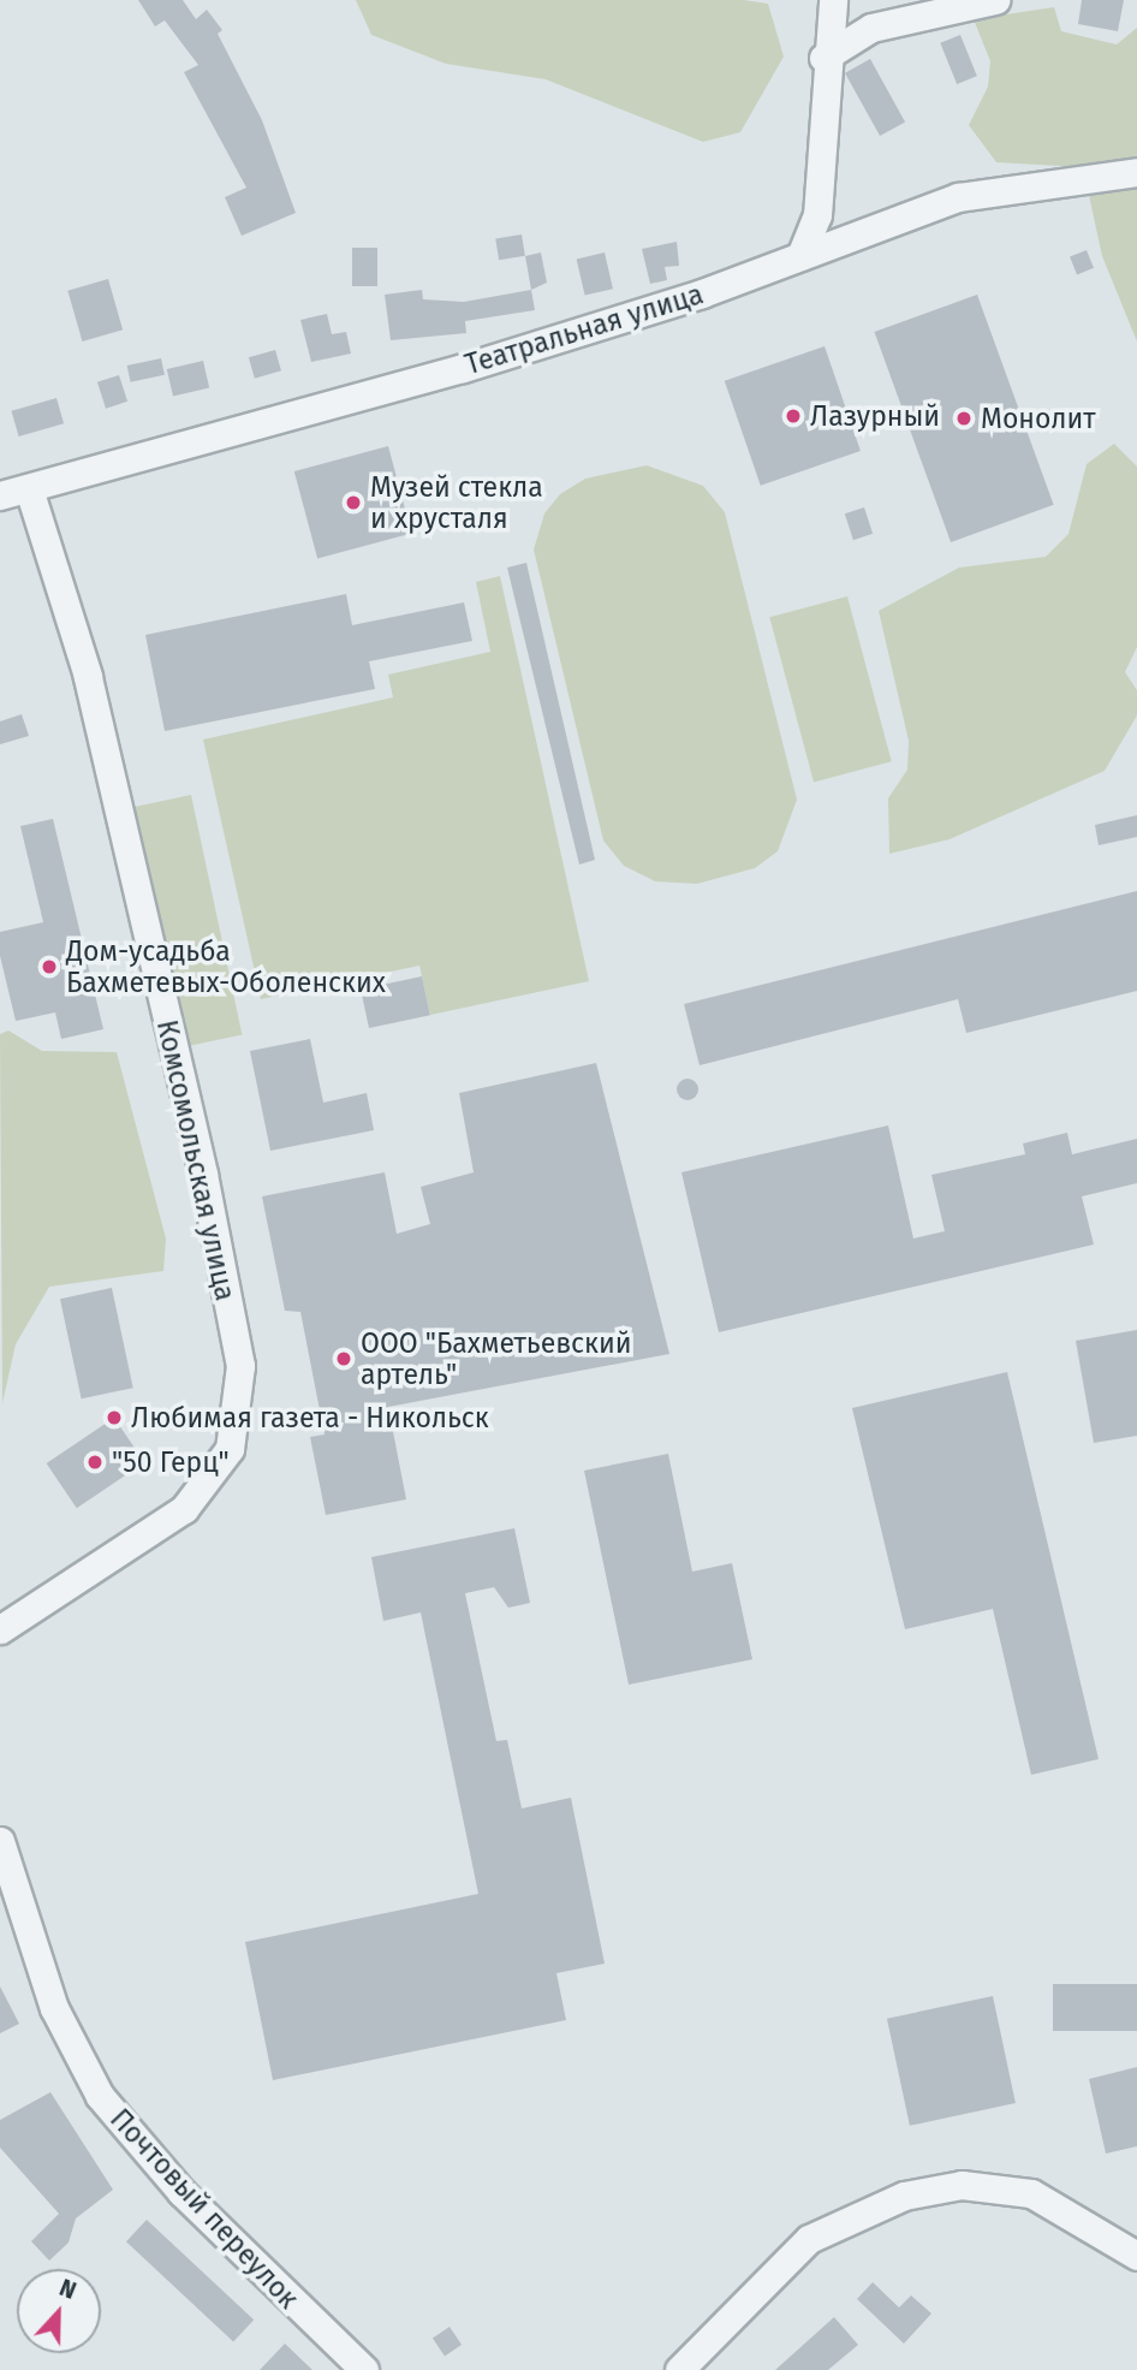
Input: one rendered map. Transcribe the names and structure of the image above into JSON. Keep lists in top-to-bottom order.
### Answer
{
  "streets": {
    "street": ["Театральная улица", "Комсомольская улица", "Почтовый переулок"]
  },
  "crossings": [
    ["Театральная улица", "Комсомольская улица"]
  ],
  "places": [
    "Лазурный",
    "Монолит",
    "Музей стекла и хрусталя",
    "Дом-усадьба Бахметевых-Оболенских",
    "ООО \"Бахметьевский артель\"",
    "Любимая газета - Никольск",
    "\"50 Герц\""
  ],
  "north": "top"
}
